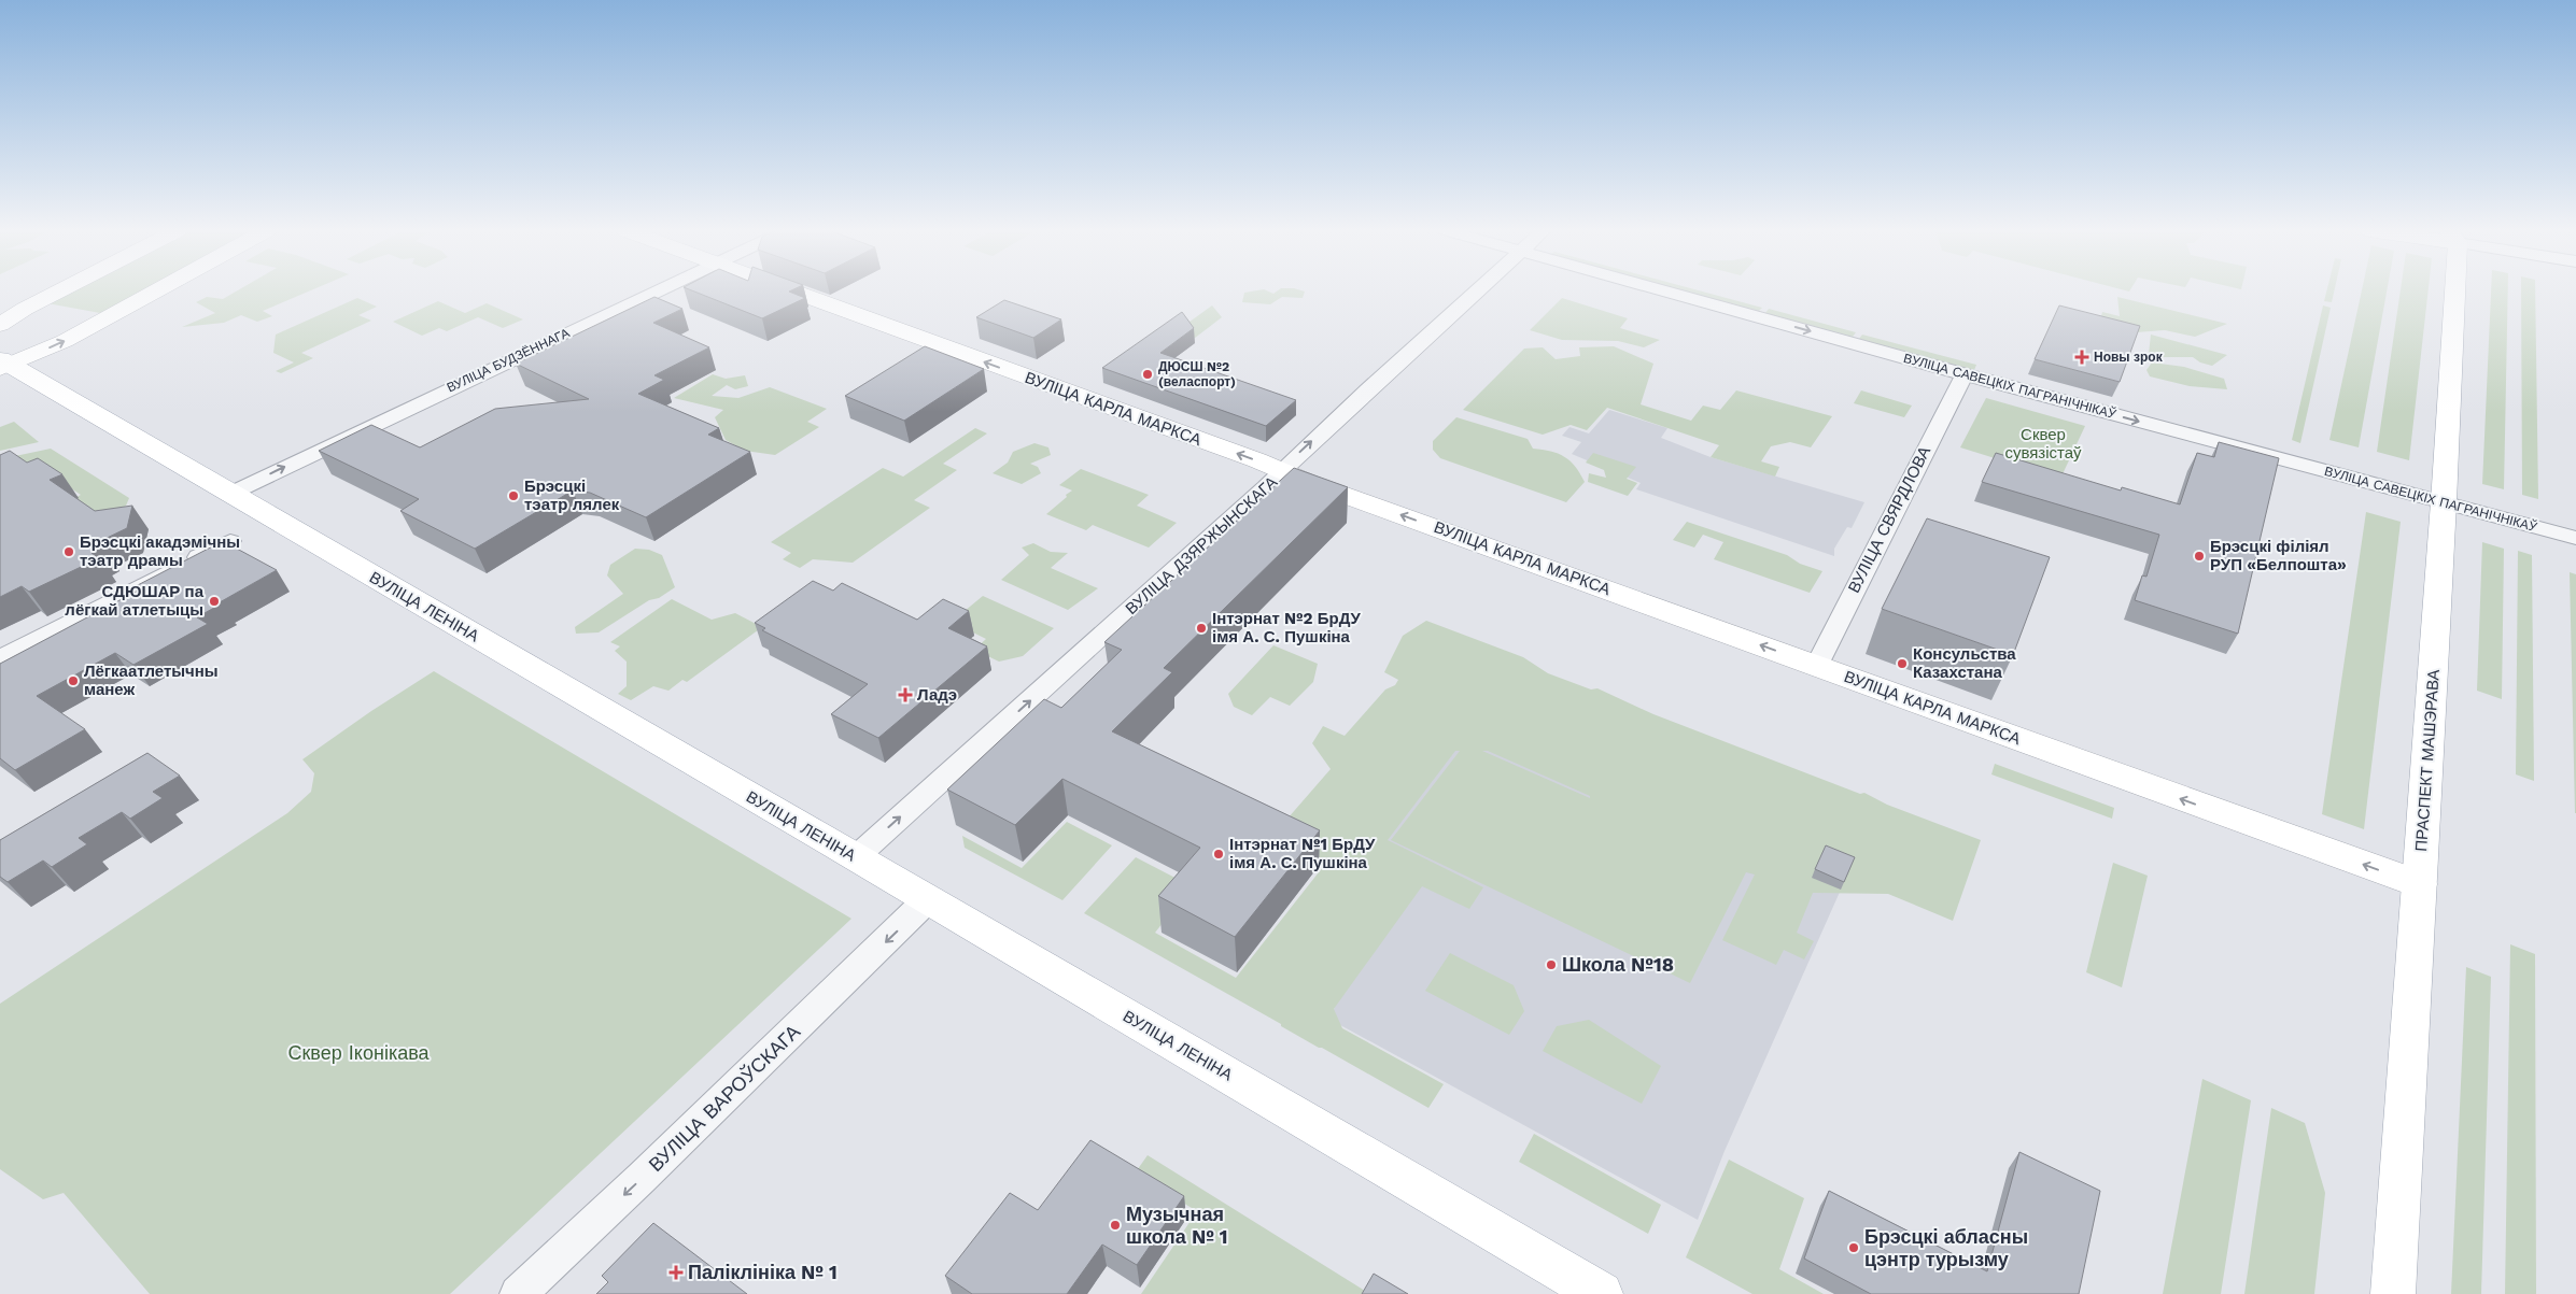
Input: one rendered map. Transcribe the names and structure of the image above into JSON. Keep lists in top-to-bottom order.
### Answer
{
  "streets": {
    "main road": ["ВУЛІЦА КАРЛА МАРКСА", "ВУЛІЦА ЛЕНІНА", "ПРАСПЕКТ МАШЭРАВА"],
    "street": [
      "ВУЛІЦА БУДЗЁННАГА",
      "ВУЛІЦА САВЕЦКІХ ПАГРАНІЧНІКАЎ",
      "ВУЛІЦА СВЯРДЛОВА",
      "ВУЛІЦА ДЗЯРЖЫНСКАГА",
      "ВУЛІЦА ВАРОЎСКАГА"
    ]
  },
  "crossings": [
    ["ВУЛІЦА БУДЗЁННАГА", "ВУЛІЦА ЛЕНІНА"],
    ["ВУЛІЦА САВЕЦКІХ ПАГРАНІЧНІКАЎ", "ВУЛІЦА СВЯРДЛОВА"],
    ["ВУЛІЦА САВЕЦКІХ ПАГРАНІЧНІКАЎ", "ПРАСПЕКТ МАШЭРАВА"],
    ["ВУЛІЦА КАРЛА МАРКСА", "ВУЛІЦА СВЯРДЛОВА"],
    ["ВУЛІЦА КАРЛА МАРКСА", "ВУЛІЦА ДЗЯРЖЫНСКАГА"],
    ["ВУЛІЦА КАРЛА МАРКСА", "ПРАСПЕКТ МАШЭРАВА"],
    ["ВУЛІЦА ДЗЯРЖЫНСКАГА", "ВУЛІЦА ЛЕНІНА"],
    ["ВУЛІЦА ЛЕНІНА", "ВУЛІЦА ВАРОЎСКАГА"]
  ],
  "one_way": [
    "ВУЛІЦА БУДЗЁННАГА",
    "ВУЛІЦА САВЕЦКІХ ПАГРАНІЧНІКАЎ",
    "ВУЛІЦА КАРЛА МАРКСА",
    "ВУЛІЦА ДЗЯРЖЫНСКАГА",
    "ВУЛІЦА ВАРОЎСКАГА"
  ],
  "parks": ["Сквер сувязістаў", "Сквер Іконікава"],
  "places": {
    "health": ["Новы зрок", "Ладэ", "Паліклініка № 1"],
    "other": [
      "ДЮСШ №2 (веласпорт)",
      "Брэсцкі тэатр лялек",
      "Брэсцкі акадэмічны тэатр драмы",
      "Брэсцкі філіял РУП «Белпошта»",
      "СДЮШАР па лёгкай атлетыцы",
      "Інтэрнат №2 БрДУ імя А. С. Пушкіна",
      "Консульства Казахстана",
      "Лёгкаатлетычны манеж",
      "Інтэрнат №1 БрДУ імя А. С. Пушкіна",
      "Школа №18",
      "Музычная школа № 1",
      "Брэсцкі абласны цэнтр турызму"
    ]
  }
}
